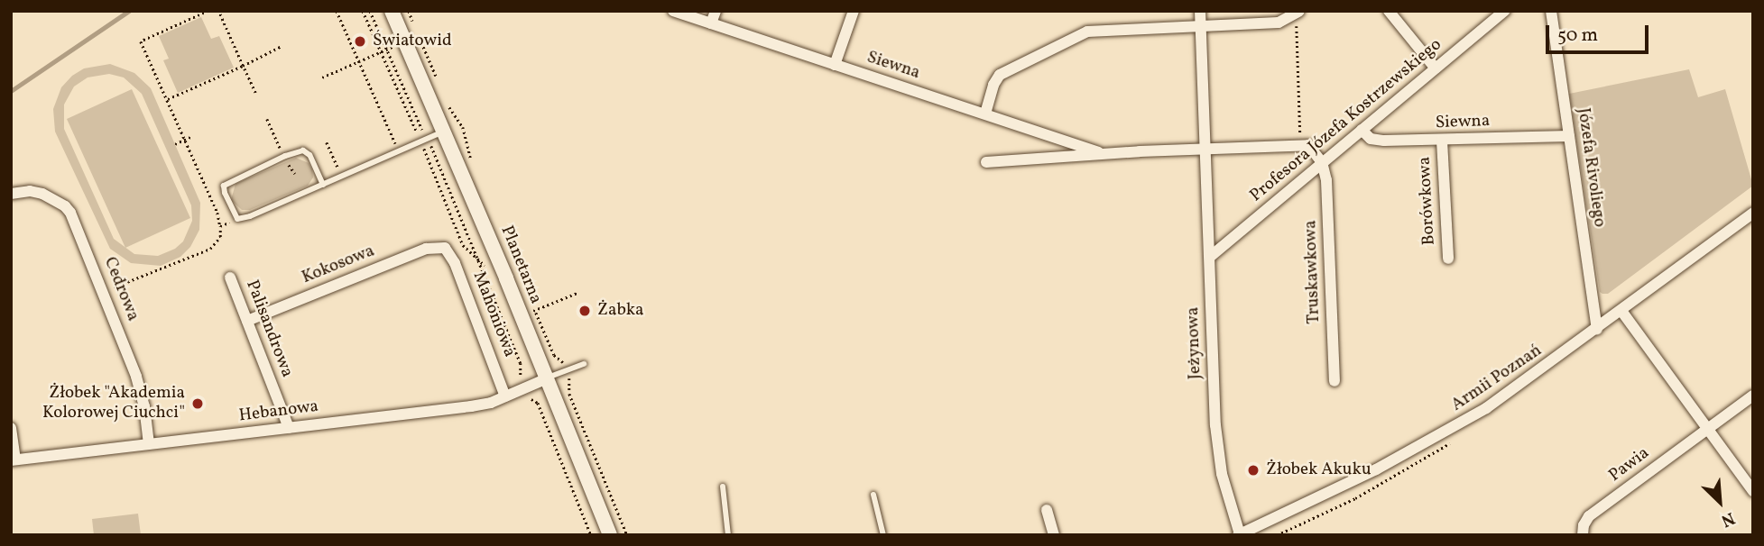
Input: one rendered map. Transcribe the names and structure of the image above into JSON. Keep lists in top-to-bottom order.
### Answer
{
  "streets": {
    "street": [
      "Siewna",
      "Profesora Józefa Kostrzewskiego",
      "Józefa Rivoliego",
      "Borówkowa",
      "Kokosowa",
      "Planetarna",
      "Truskawkowa",
      "Cedrowa",
      "Mahoniowa",
      "Palisandrowa",
      "Jeżynowa",
      "Armii Poznań",
      "Hebanowa",
      "Pawia"
    ]
  },
  "crossings": [
    ["Siewna", "Profesora Józefa Kostrzewskiego"],
    ["Siewna", "Józefa Rivoliego"],
    ["Siewna", "Borówkowa"],
    ["Siewna", "Jeżynowa"],
    ["Profesora Józefa Kostrzewskiego", "Truskawkowa"],
    ["Profesora Józefa Kostrzewskiego", "Jeżynowa"],
    ["Józefa Rivoliego", "Armii Poznań"],
    ["Kokosowa", "Mahoniowa"],
    ["Kokosowa", "Palisandrowa"],
    ["Planetarna", "Hebanowa"],
    ["Cedrowa", "Hebanowa"],
    ["Mahoniowa", "Hebanowa"],
    ["Palisandrowa", "Hebanowa"],
    ["Jeżynowa", "Armii Poznań"]
  ],
  "places": [
    "Światowid",
    "Żabka",
    "Żłobek \"Akademia Kolorowej Ciuchci\"",
    "Żłobek Akuku"
  ],
  "scale_bar": "50 m",
  "north": "bottom right"
}
